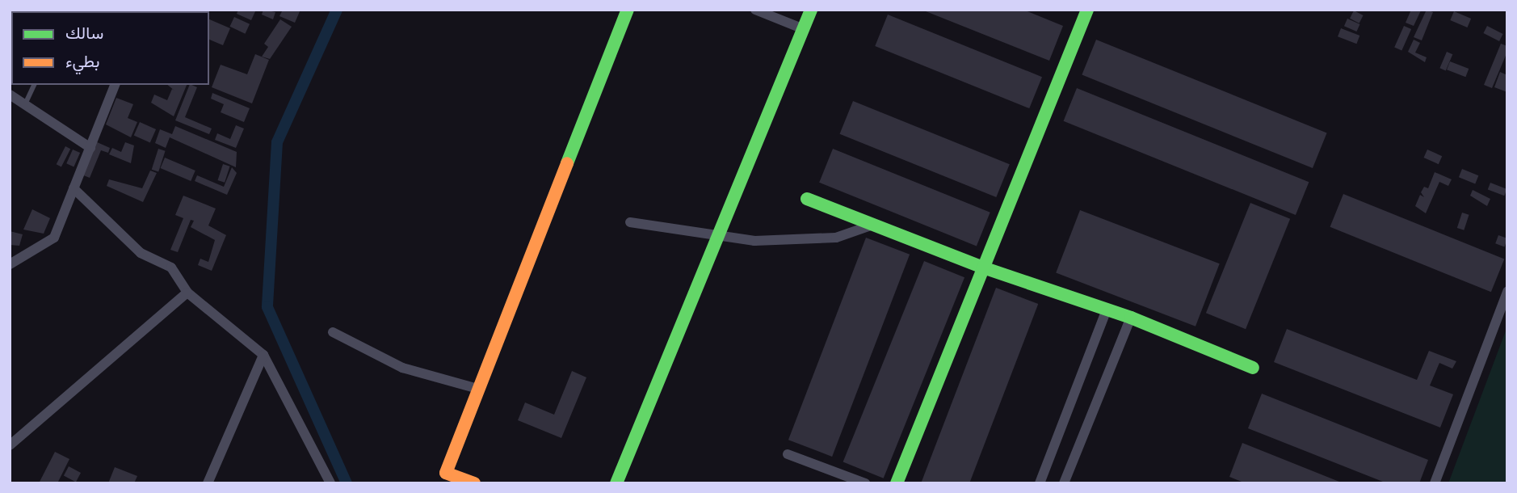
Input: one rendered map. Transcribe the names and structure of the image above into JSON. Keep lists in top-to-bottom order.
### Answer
{
  "legend": ["سالك", "بطيء"]
}
